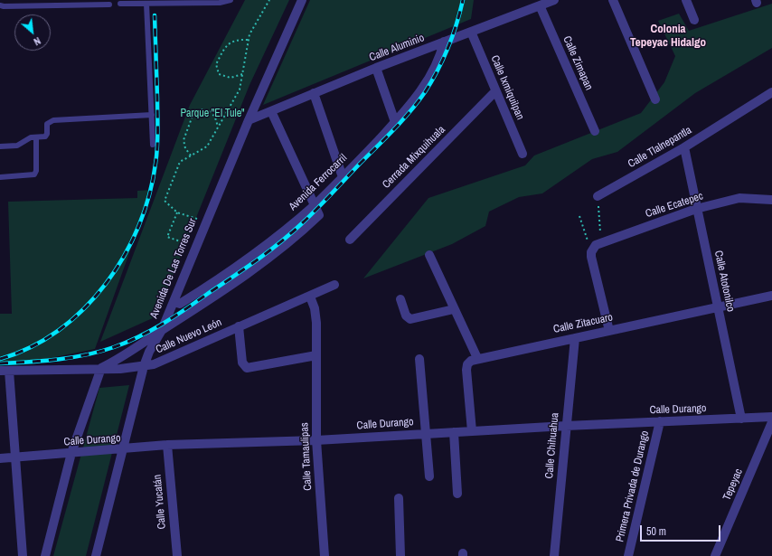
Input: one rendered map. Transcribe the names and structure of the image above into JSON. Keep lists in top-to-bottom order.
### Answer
{
  "streets": {
    "street": [
      "Calle Aluminio",
      "Calle Zimapan",
      "Calle Ixmiquilpan",
      "Calle Tlalnepantla",
      "Cerrada Mixquihuala",
      "Avenida Ferrocarril",
      "Calle Ecatepec",
      "Avenida De Las Torres Sur",
      "Calle Atotonilco",
      "Calle Zitacuaro",
      "Calle Nuevo León",
      "Calle Durango",
      "Calle Chihuahua",
      "Calle Tamaulipas",
      "Tepeyac",
      "Primera Privada de Durango",
      "Calle Yucatán"
    ]
  },
  "crossings": [
    ["Calle Aluminio", "Calle Zimapan"],
    ["Calle Aluminio", "Calle Ixmiquilpan"],
    ["Calle Aluminio", "Avenida Ferrocarril"],
    ["Calle Aluminio", "Avenida De Las Torres Sur"],
    ["Calle Ixmiquilpan", "Cerrada Mixquihuala"],
    ["Calle Tlalnepantla", "Calle Atotonilco"],
    ["Avenida Ferrocarril", "Avenida De Las Torres Sur"],
    ["Calle Ecatepec", "Calle Atotonilco"],
    ["Avenida De Las Torres Sur", "Calle Nuevo León"],
    ["Avenida De Las Torres Sur", "Calle Durango"],
    ["Calle Atotonilco", "Calle Zitacuaro"],
    ["Calle Atotonilco", "Calle Durango"],
    ["Calle Zitacuaro", "Calle Chihuahua"],
    ["Calle Nuevo León", "Calle Tamaulipas"],
    ["Calle Durango", "Calle Chihuahua"],
    ["Calle Durango", "Calle Tamaulipas"],
    ["Calle Durango", "Primera Privada de Durango"],
    ["Calle Durango", "Calle Yucatán"]
  ],
  "districts": ["Colonia Tepeyac Hidalgo"],
  "parks": ["Parque \"El Tule\""],
  "scale_bar": "50 m",
  "north": "bottom right"
}
